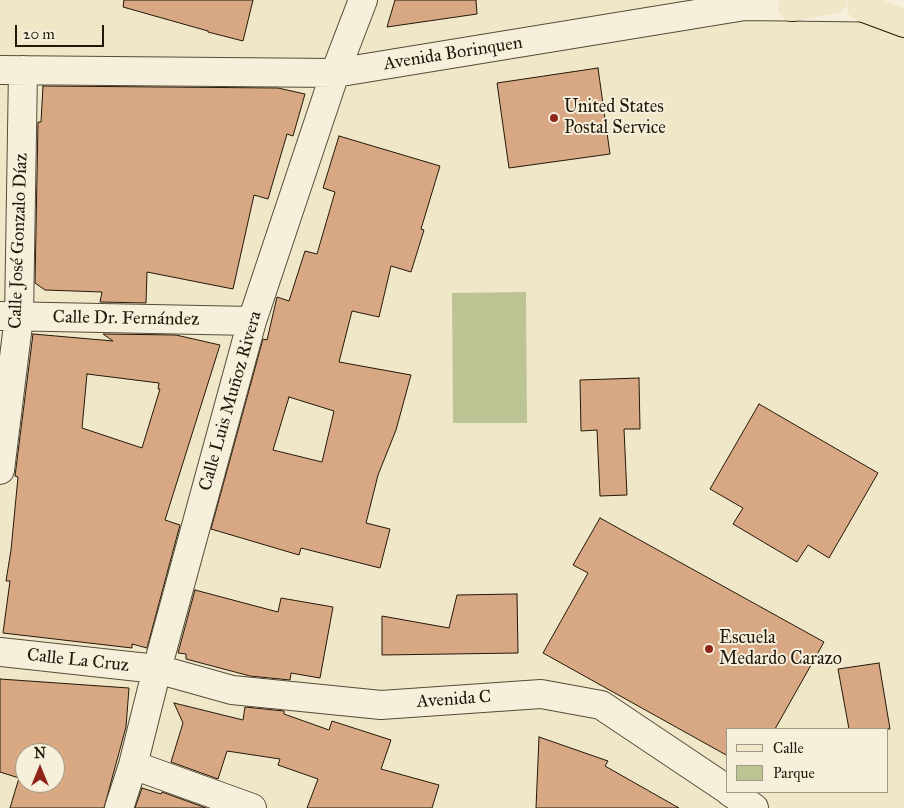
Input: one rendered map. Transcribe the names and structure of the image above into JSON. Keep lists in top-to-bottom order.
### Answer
{
  "streets": {
    "street": [
      "Avenida Borinquen",
      "Calle José Gonzalo Díaz",
      "Calle Dr. Fernández",
      "Calle Luis Muñoz Rivera",
      "Calle La Cruz",
      "Avenida C"
    ]
  },
  "crossings": [
    ["Avenida Borinquen", "Calle José Gonzalo Díaz"],
    ["Avenida Borinquen", "Calle Luis Muñoz Rivera"],
    ["Calle José Gonzalo Díaz", "Calle Dr. Fernández"],
    ["Calle Dr. Fernández", "Calle Luis Muñoz Rivera"],
    ["Calle Luis Muñoz Rivera", "Calle La Cruz"],
    ["Calle Luis Muñoz Rivera", "Avenida C"],
    ["Calle La Cruz", "Avenida C"]
  ],
  "places": ["United States Postal Service", "Escuela Medardo Carazo"],
  "legend": ["Calle", "Parque"],
  "scale_bar": "20 m",
  "north": "top"
}
